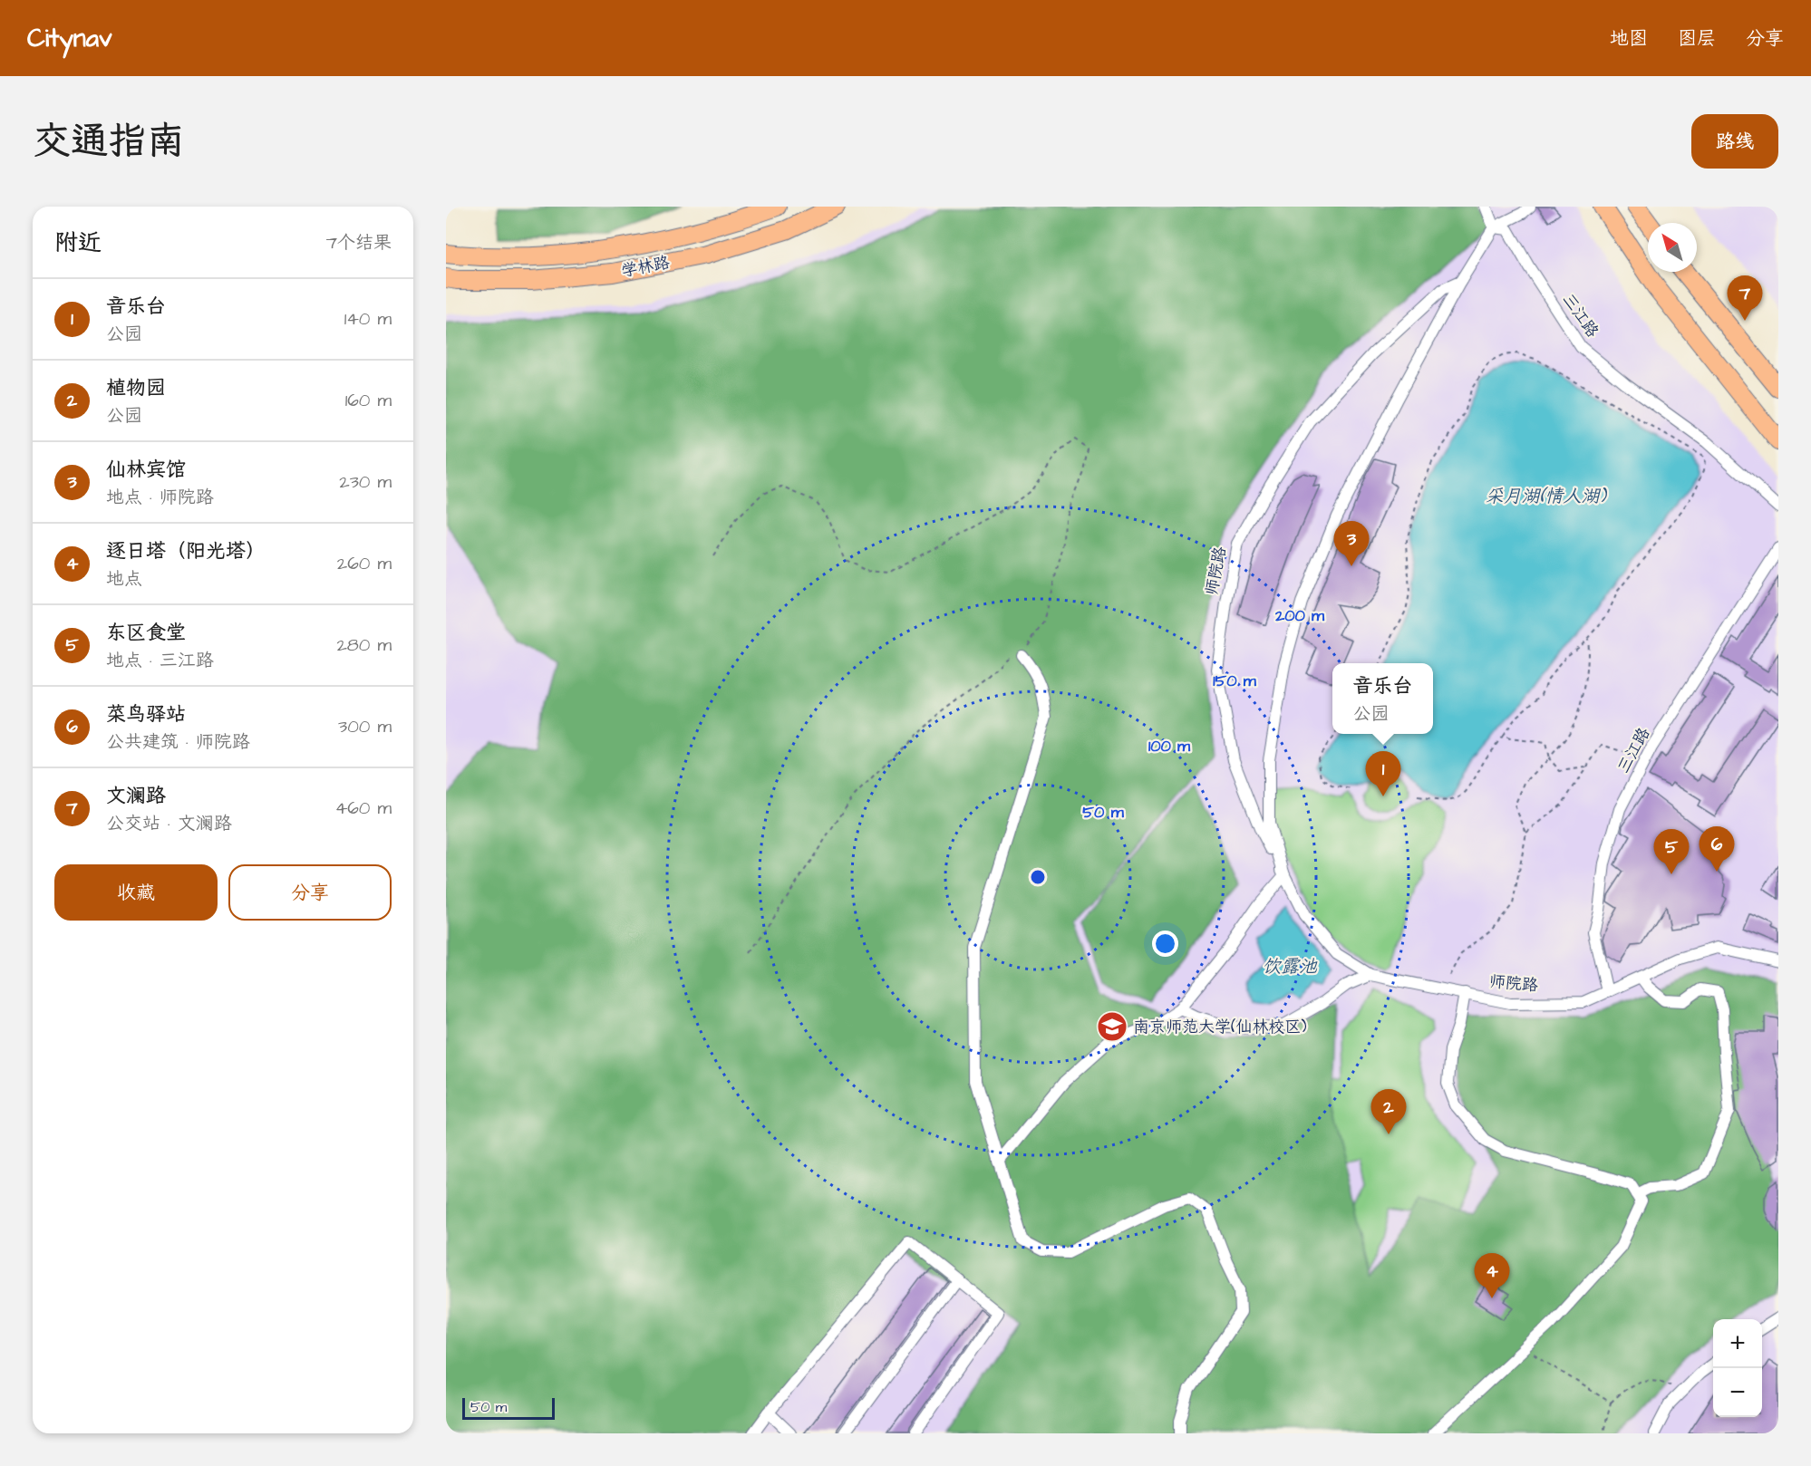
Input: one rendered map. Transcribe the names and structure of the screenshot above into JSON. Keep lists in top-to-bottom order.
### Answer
{
  "streets": {
    "main road": ["学林路"],
    "street": ["三江路", "师院路"]
  },
  "crossings": [
    ["三江路", "师院路"]
  ],
  "water": ["采月湖(情人湖)", "饮露池"],
  "places": {
    "school or university": ["南京师范大学(仙林校区)"]
  },
  "scale_bar": "50 m",
  "north": "top left",
  "page": {
    "header": "Citynav",
    "nav": ["地图", "图层", "分享"],
    "title": "交通指南",
    "buttons": [
      "路线",
      ["收藏", "分享"]
    ],
    "heading": ["附近", "7个结果"],
    "pins": [
      "7",
      "3",
      "1",
      "6",
      "5",
      "2",
      "4"
    ],
    "list": [
      {
        "mark": "1",
        "name": "音乐台",
        "note": "公园",
        "value": "140 m"
      },
      {
        "mark": "2",
        "name": "植物园",
        "note": "公园",
        "value": "160 m"
      },
      {
        "mark": "3",
        "name": "仙林宾馆",
        "note": "地点 · 师院路",
        "value": "230 m"
      },
      {
        "mark": "4",
        "name": "逐日塔（阳光塔）",
        "note": "地点",
        "value": "260 m"
      },
      {
        "mark": "5",
        "name": "东区食堂",
        "note": "地点 · 三江路",
        "value": "280 m"
      },
      {
        "mark": "6",
        "name": "菜鸟驿站",
        "note": "公共建筑 · 师院路",
        "value": "300 m"
      },
      {
        "mark": "7",
        "name": "文澜路",
        "note": "公交站 · 文澜路",
        "value": "460 m"
      }
    ],
    "popup": ["音乐台", "公园"],
    "map_buttons": ["+", "−"],
    "scale": "50 m"
  },
  "rings": [
    "200 m",
    "150 m",
    "100 m",
    "50 m"
  ]
}
